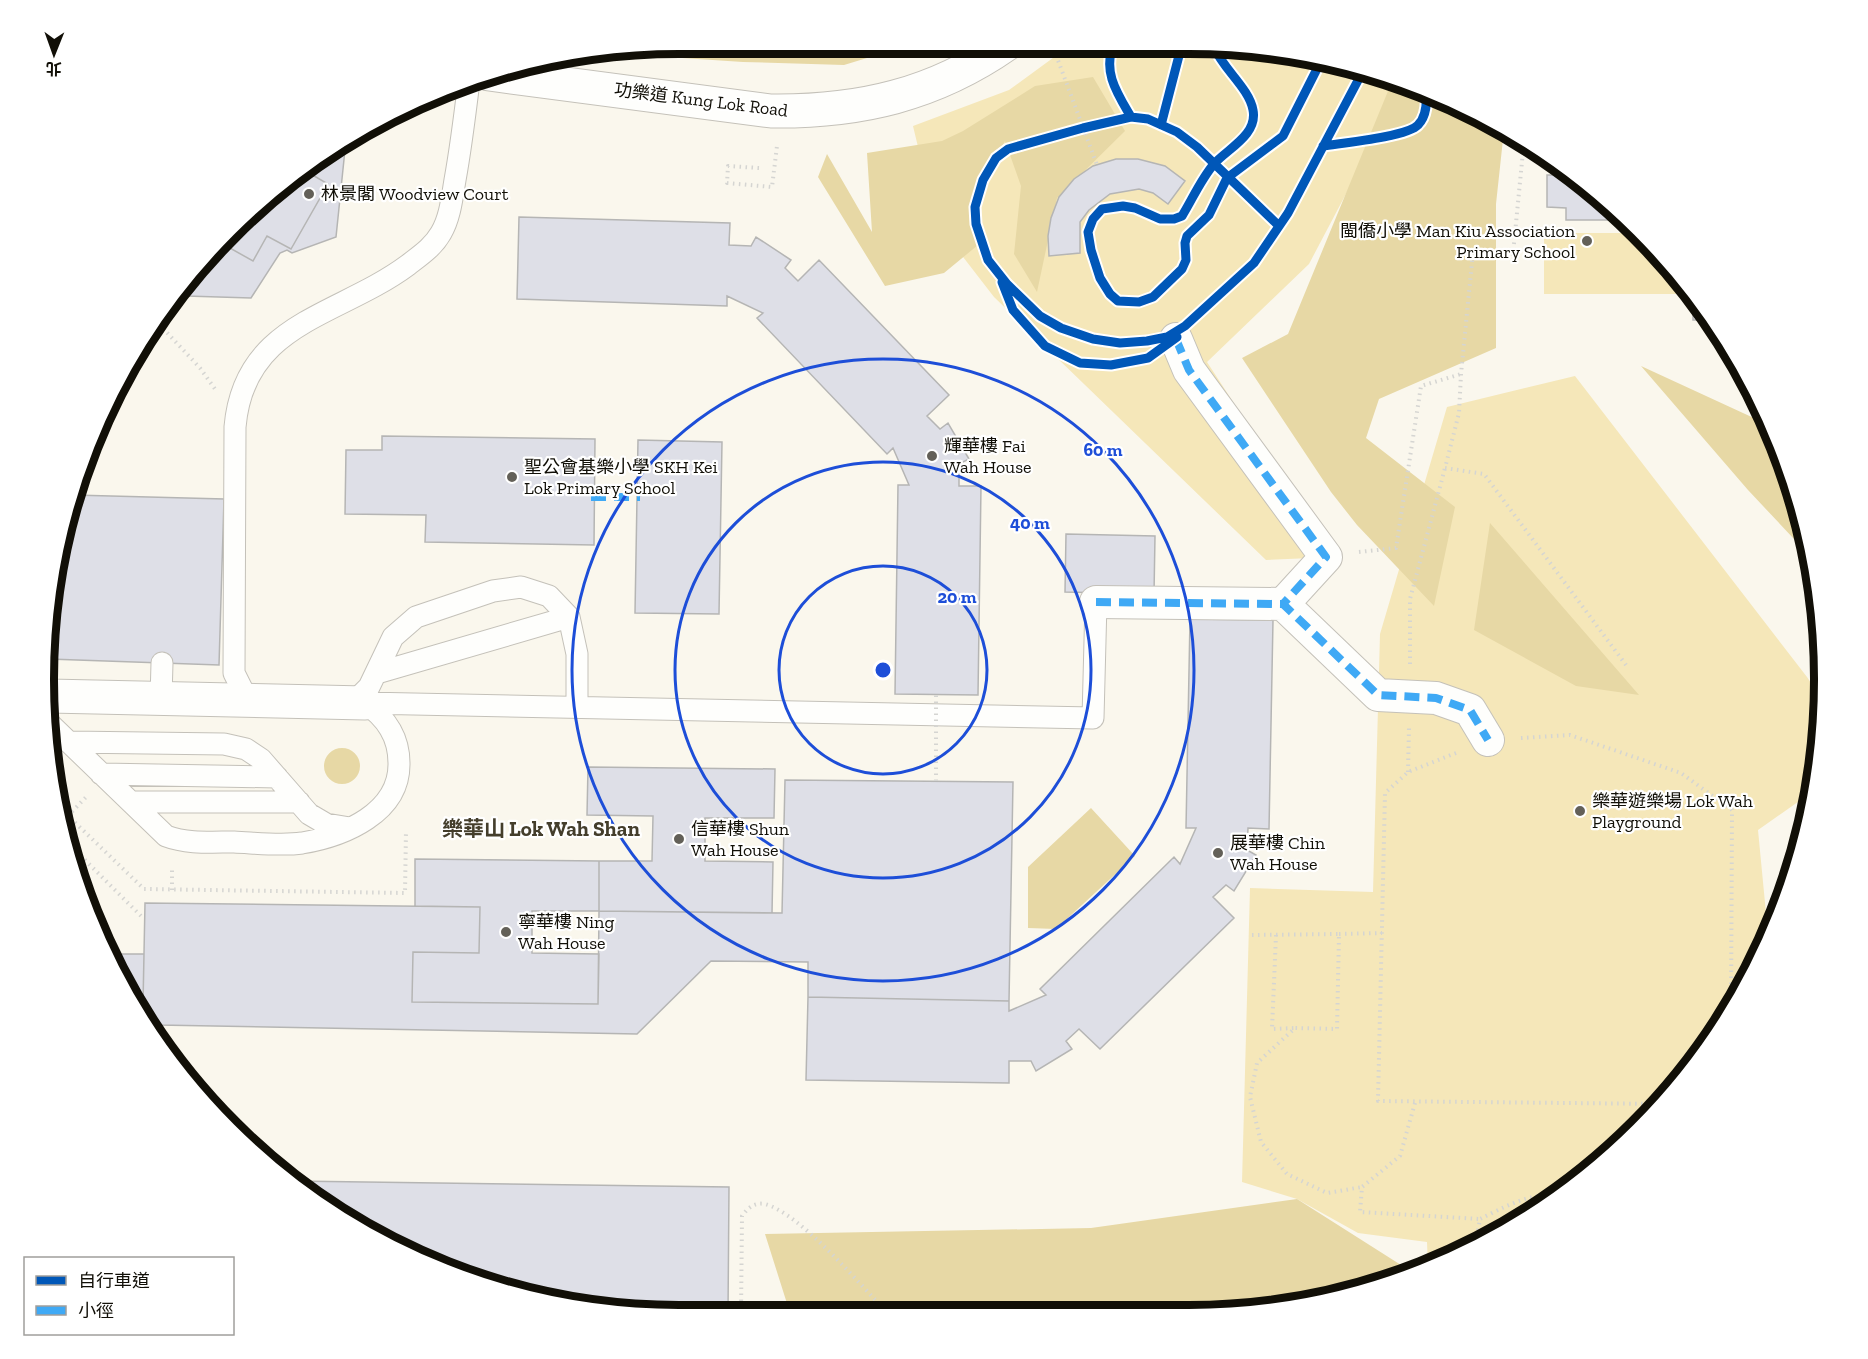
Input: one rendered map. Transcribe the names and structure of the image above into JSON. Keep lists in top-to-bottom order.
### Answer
{
  "streets": {
    "street": ["功樂道 Kung Lok Road"]
  },
  "districts": ["樂華山 Lok Wah Shan"],
  "places": [
    "林景閣 Woodview Court",
    "閩僑小學 Man Kiu Association Primary School",
    "輝華樓 Fai Wah House",
    "聖公會基樂小學 SKH Kei Lok Primary School",
    "樂華遊樂場 Lok Wah Playground",
    "信華樓 Shun Wah House",
    "展華樓 Chin Wah House",
    "寧華樓 Ning Wah House"
  ],
  "legend": ["自行車道", "小徑"],
  "north": "bottom",
  "rings": ["60 m", "40 m", "20 m"]
}
